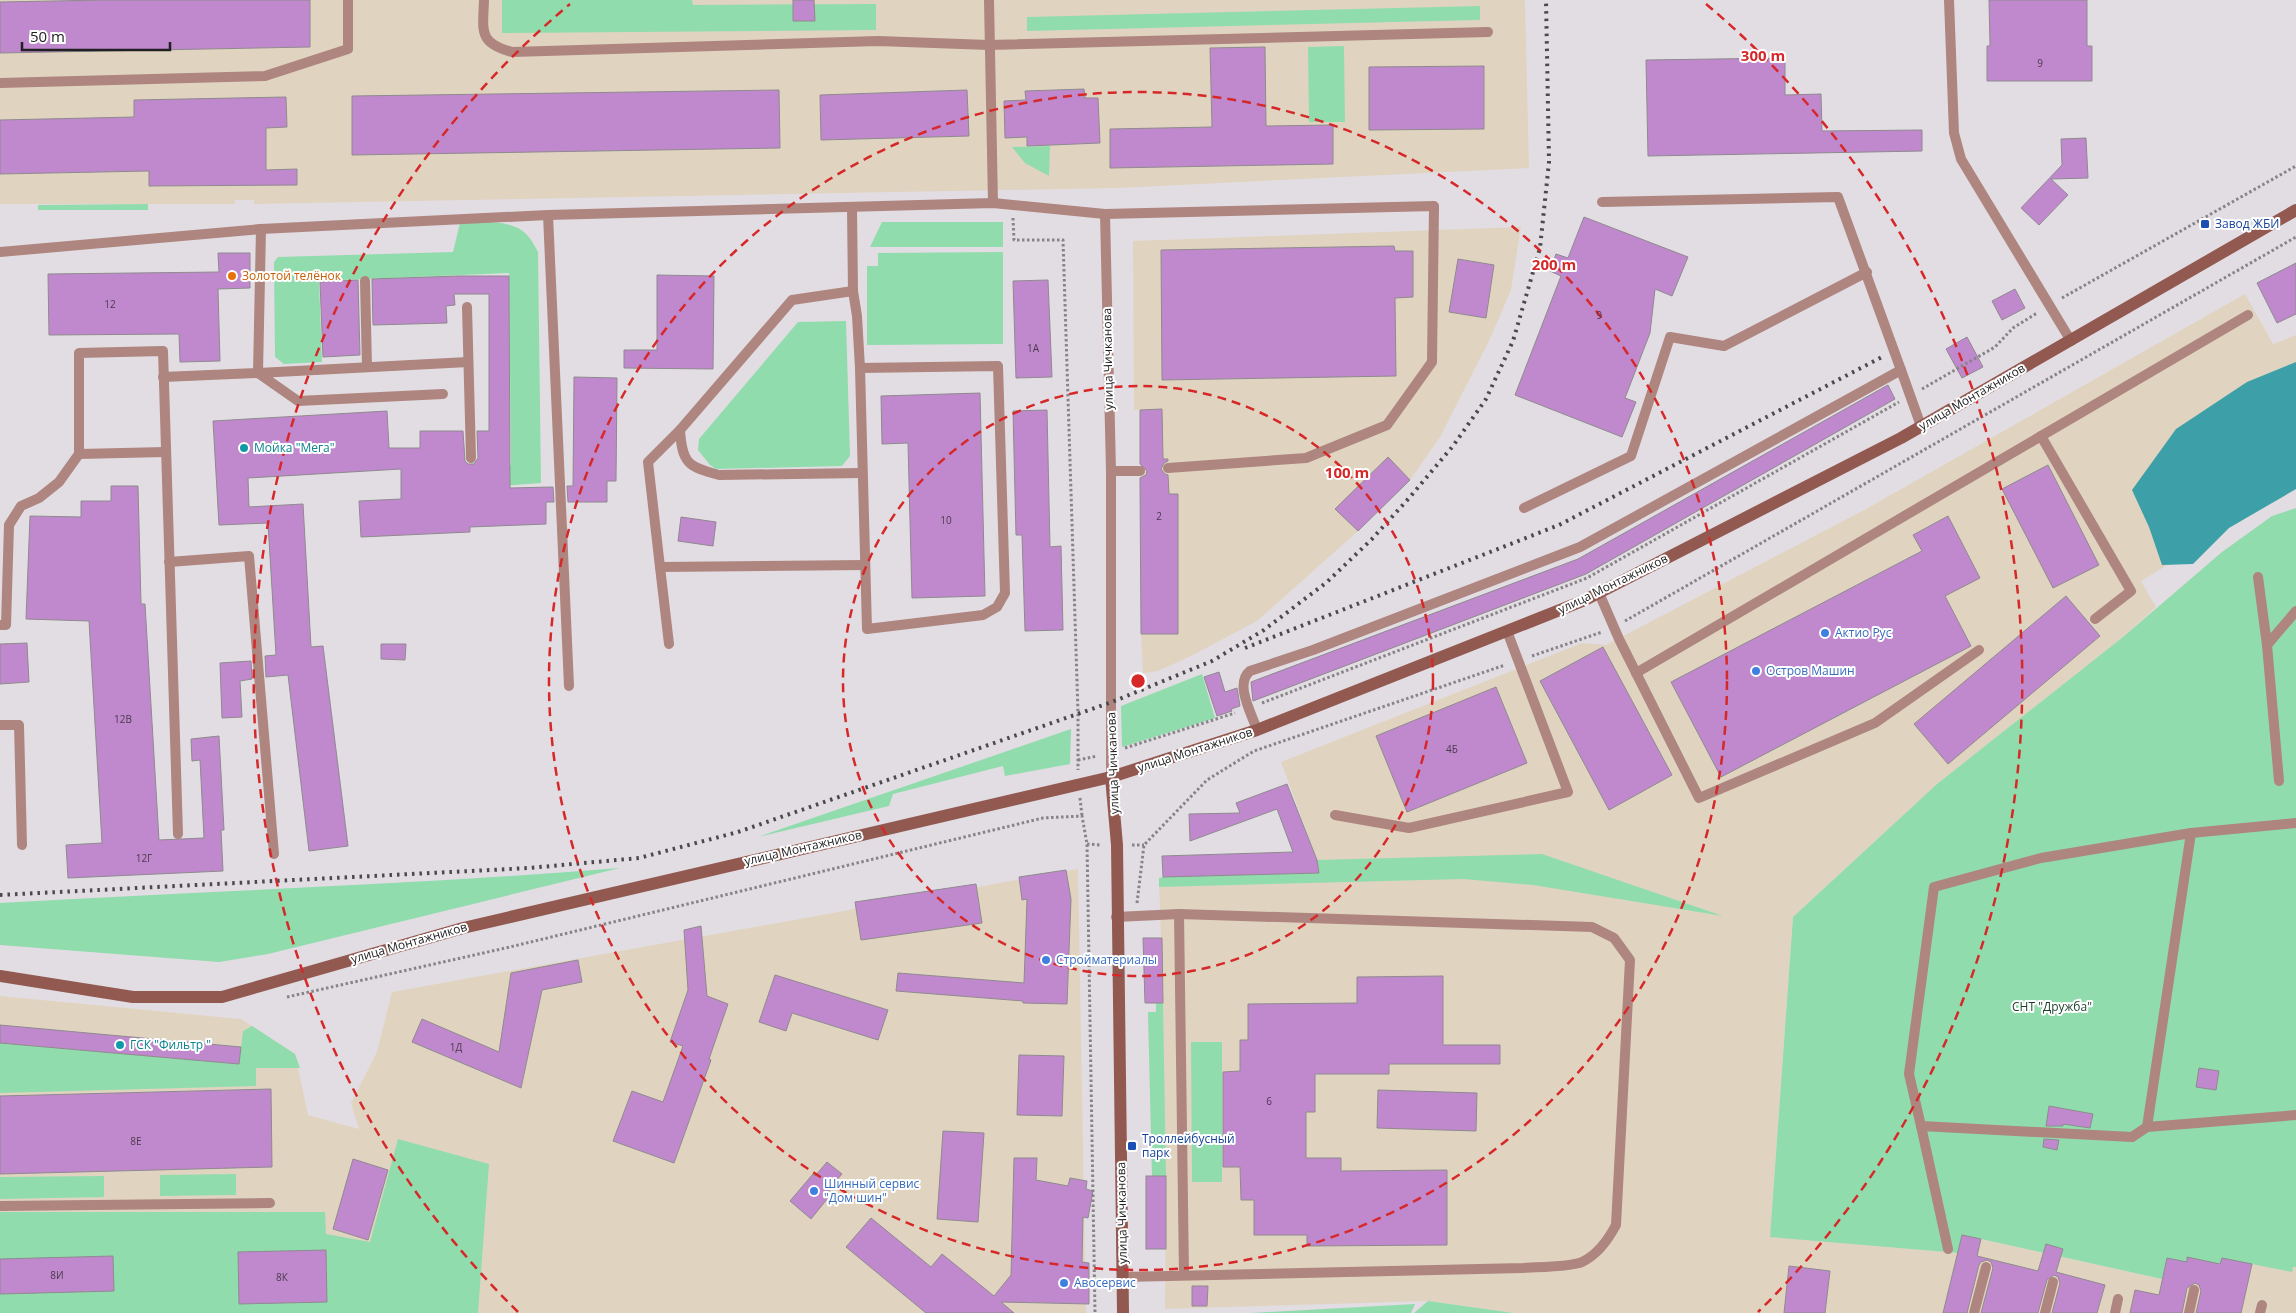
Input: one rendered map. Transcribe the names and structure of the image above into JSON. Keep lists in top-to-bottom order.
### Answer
{
  "streets": {
    "main road": ["улица Чичканова", "улица Монтажников"]
  },
  "crossings": [
    ["улица Чичканова", "улица Монтажников"]
  ],
  "parks": ["СНТ \"Дружба\""],
  "places": {
    "transit": ["Завод ЖБИ", "Троллейбусный парк"],
    "other": [
      "Золотой телёнок",
      "Мойка \"Мега\"",
      "Актио Рус",
      "Остров Машин",
      "Стройматериалы",
      "ГСК \"Фильтр \"",
      "Шинный сервис \"Дом шин\"",
      "Авосервис"
    ]
  },
  "house_numbers": [
    "9",
    "12",
    "9",
    "1А",
    "2",
    "10",
    "12В",
    "4Б",
    "12Г",
    "1Д",
    "6",
    "8Е",
    "8И",
    "8К"
  ],
  "scale_bar": "50 m",
  "rings": ["300 m", "200 m", "100 m"]
}
